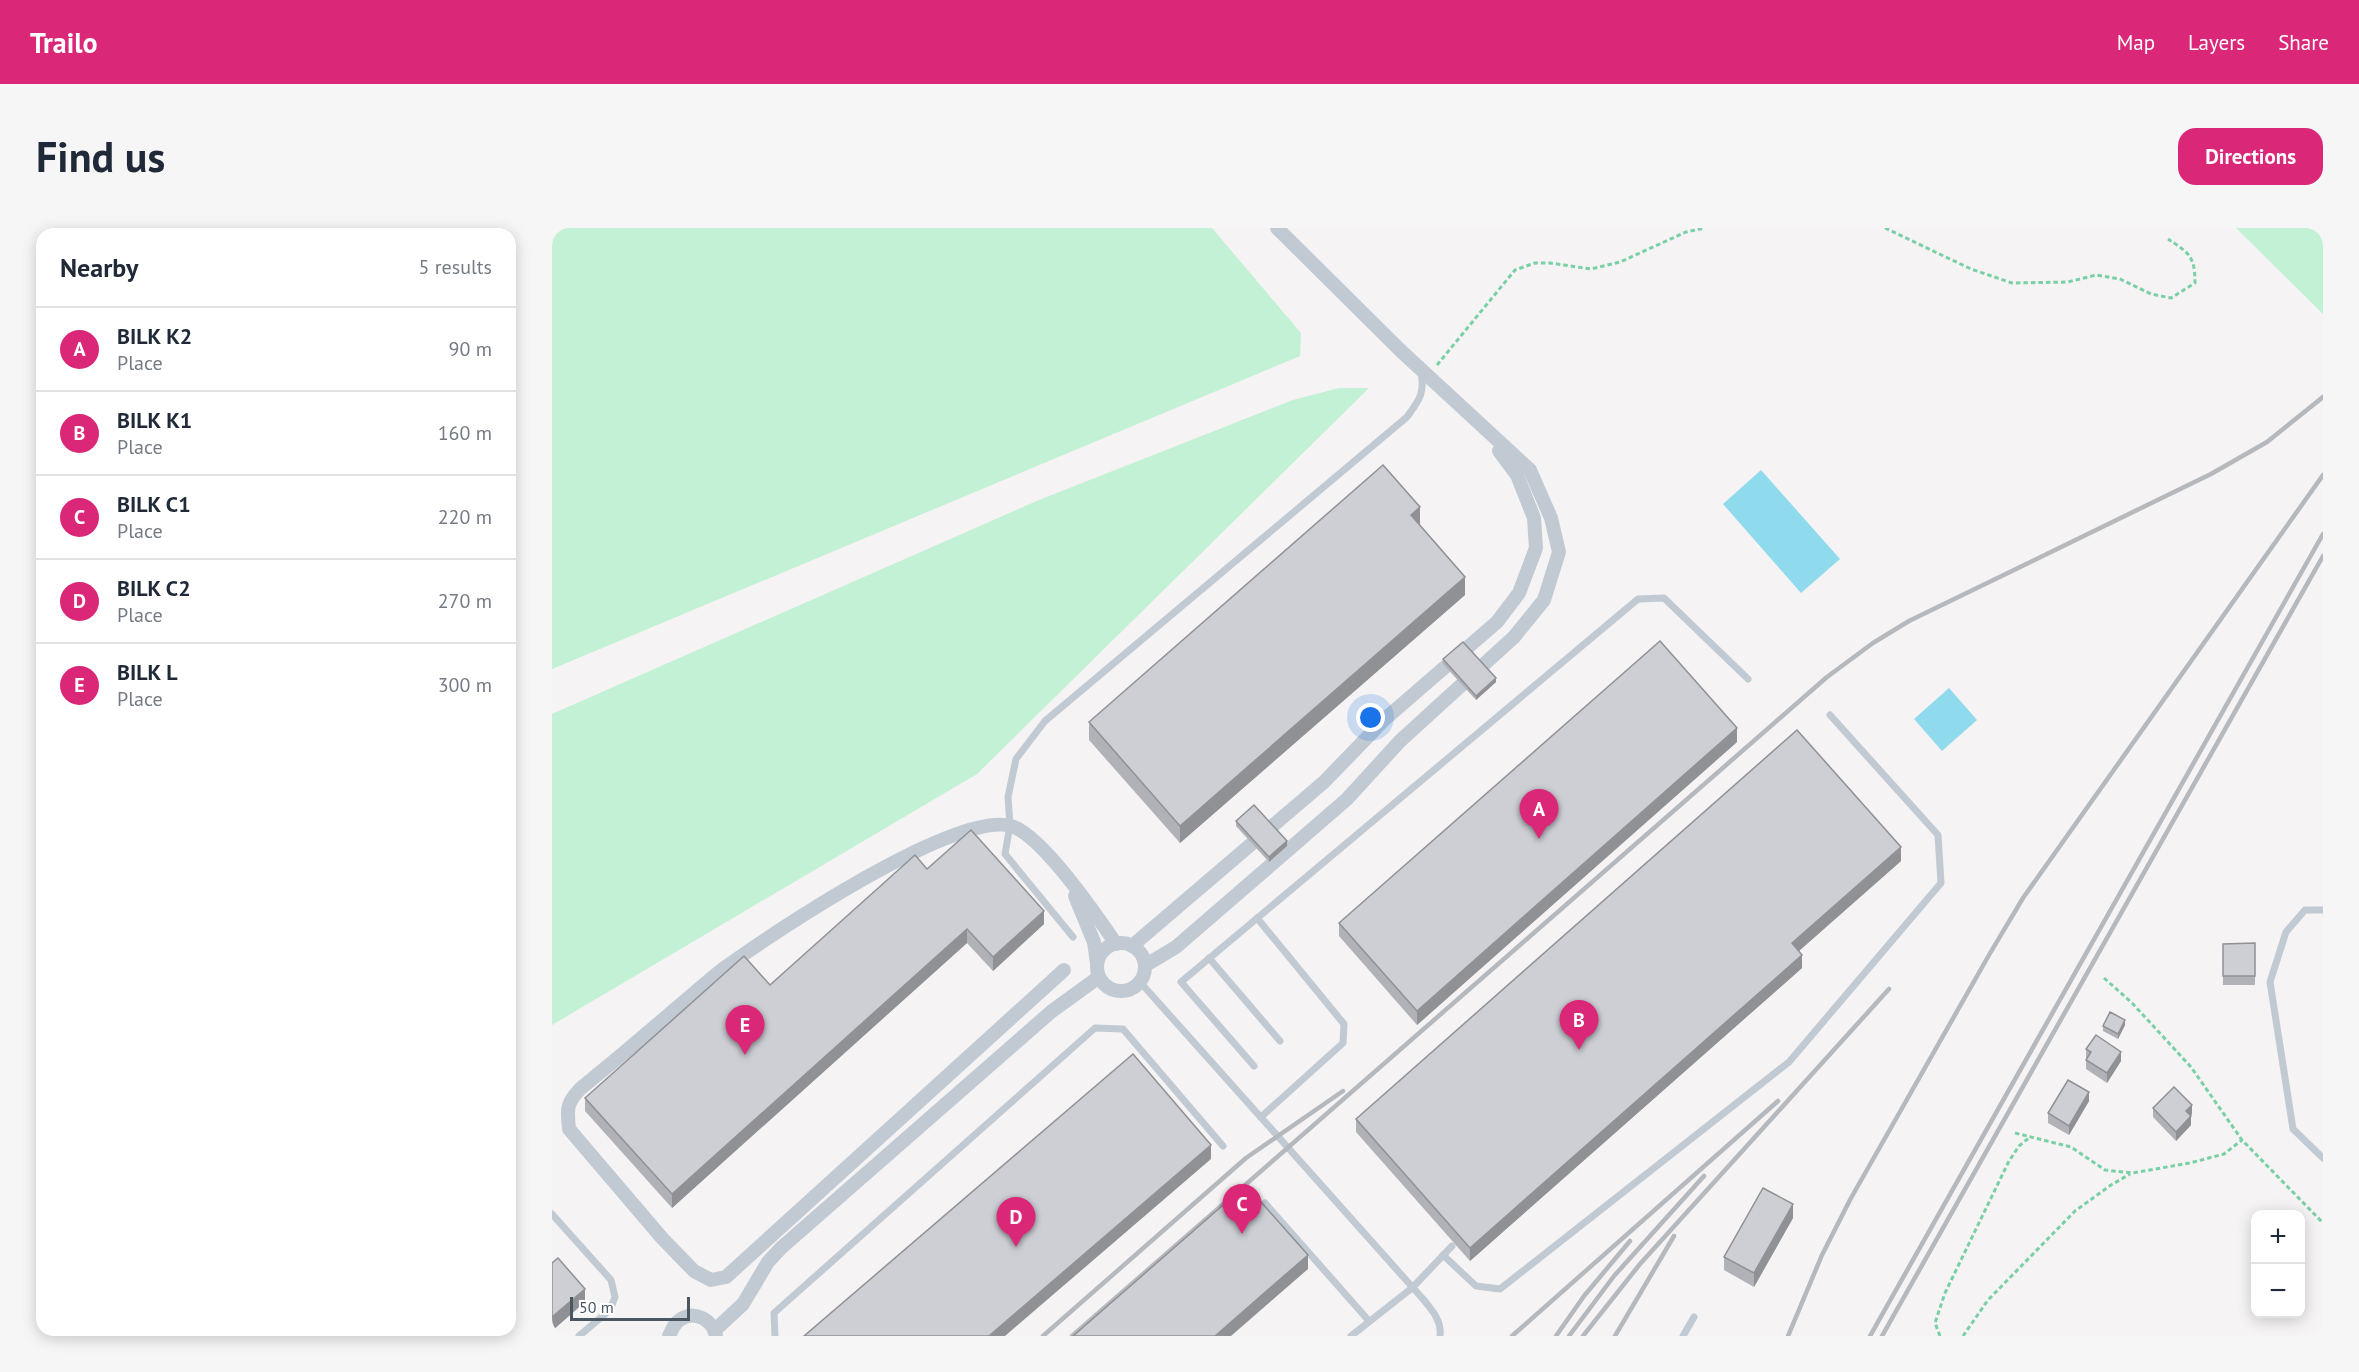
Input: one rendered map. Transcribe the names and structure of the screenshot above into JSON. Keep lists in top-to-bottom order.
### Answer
{
  "scale_bar": "50 m",
  "page": {
    "header": "Trailo",
    "nav": ["Map", "Layers", "Share"],
    "buttons": "Directions",
    "title": "Find us",
    "heading": ["Nearby", "5 results"],
    "list": [
      {
        "mark": "A",
        "name": "BILK K2",
        "note": "Place",
        "value": "90 m"
      },
      {
        "mark": "B",
        "name": "BILK K1",
        "note": "Place",
        "value": "160 m"
      },
      {
        "mark": "C",
        "name": "BILK C1",
        "note": "Place",
        "value": "220 m"
      },
      {
        "mark": "D",
        "name": "BILK C2",
        "note": "Place",
        "value": "270 m"
      },
      {
        "mark": "E",
        "name": "BILK L",
        "note": "Place",
        "value": "300 m"
      }
    ],
    "pins": [
      "A",
      "B",
      "E",
      "C",
      "D"
    ],
    "map_buttons": ["+", "−"],
    "scale": "50 m"
  }
}
